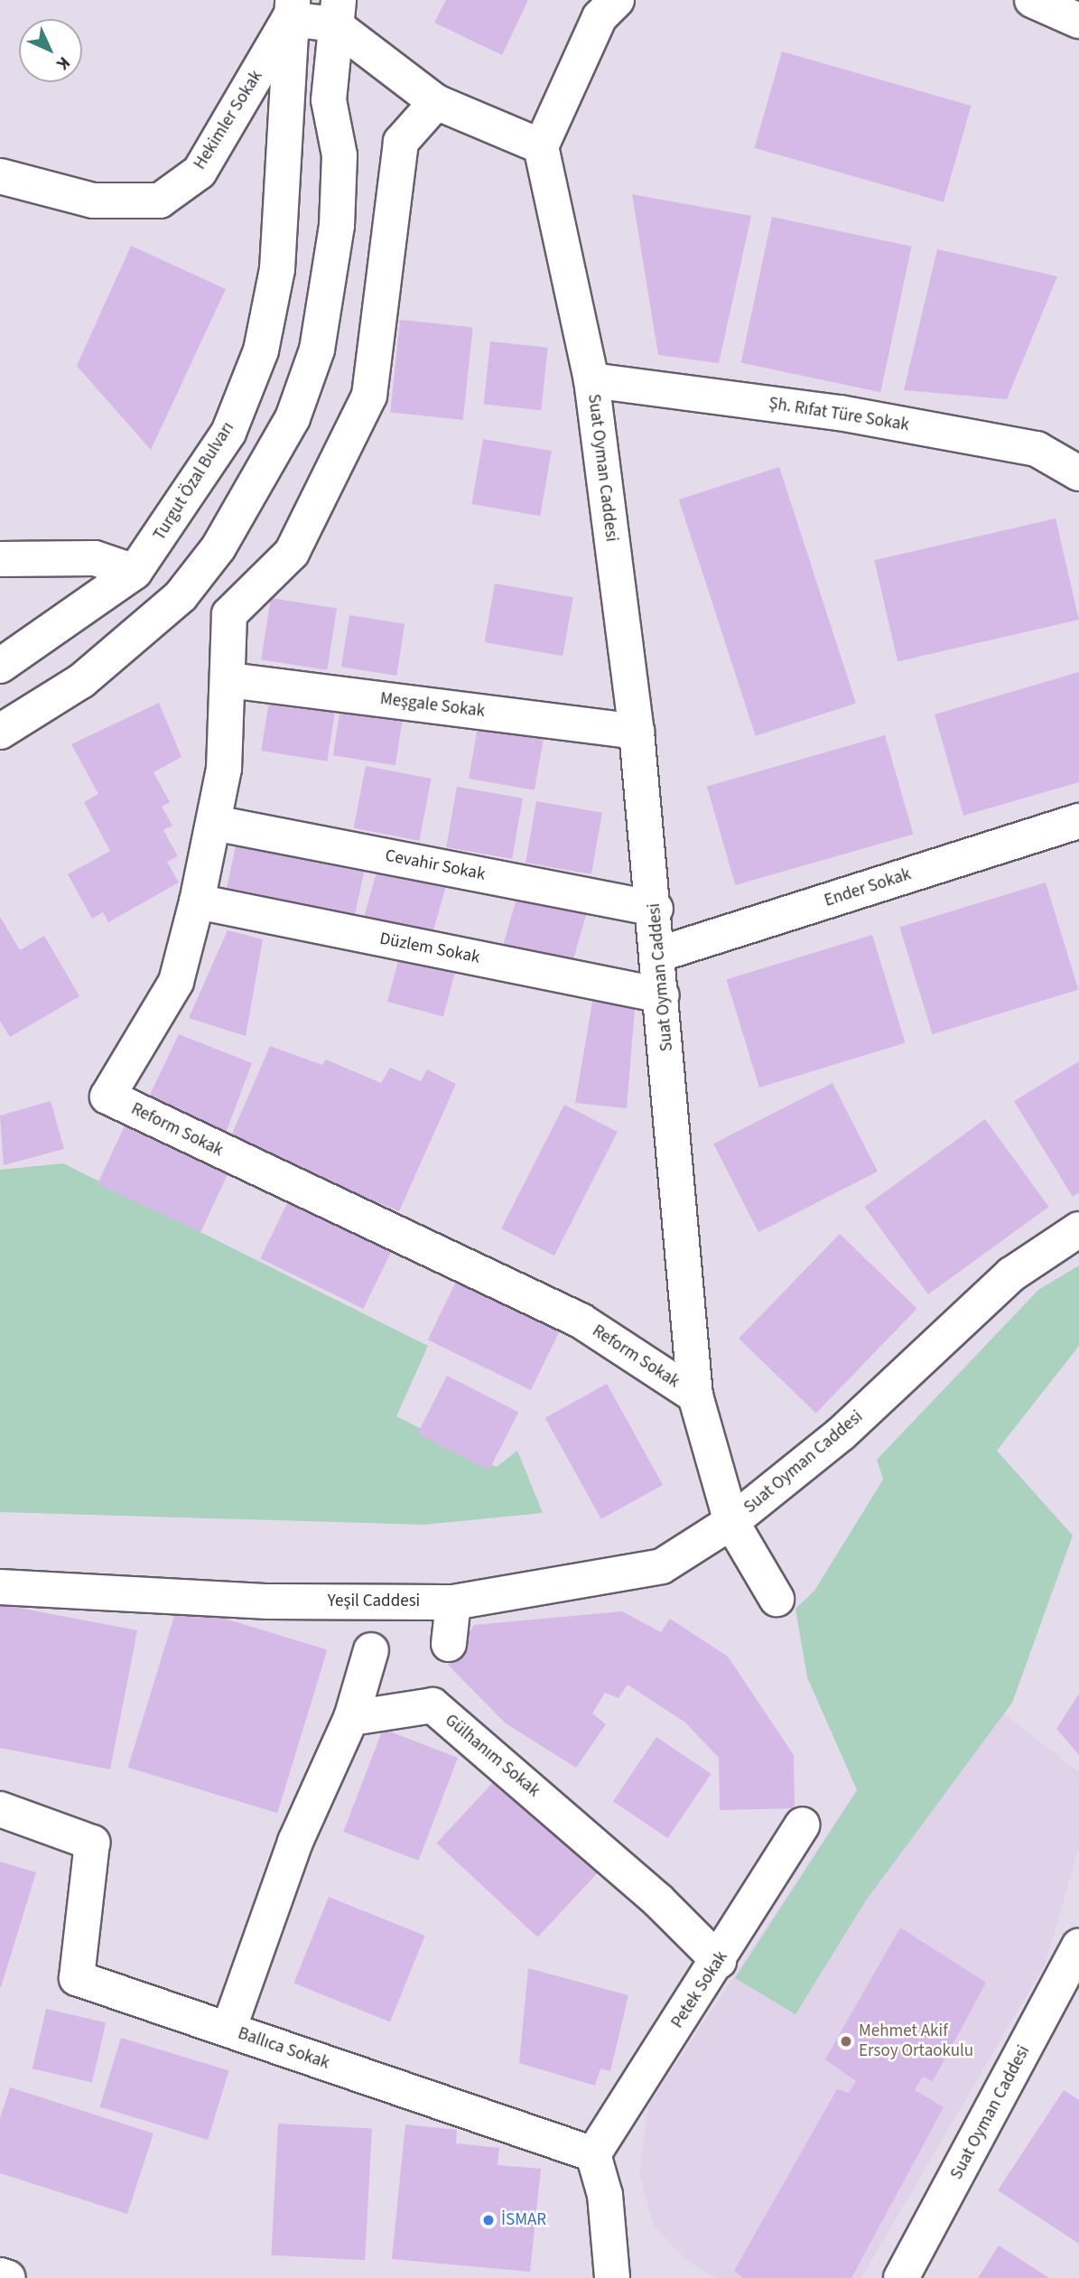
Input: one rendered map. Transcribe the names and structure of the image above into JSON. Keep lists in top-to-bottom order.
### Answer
{
  "streets": {
    "street": [
      "Hekimler Sokak",
      "Şh. Rıfat Türe Sokak",
      "Suat Oyman Caddesi",
      "Turgut Özal Bulvarı",
      "Meşgale Sokak",
      "Cevahir Sokak",
      "Ender Sokak",
      "Düzlem Sokak",
      "Reform Sokak",
      "Yeşil Caddesi",
      "Gülhanım Sokak",
      "Petek Sokak",
      "Ballıca Sokak"
    ]
  },
  "crossings": [
    ["Hekimler Sokak", "Turgut Özal Bulvarı"],
    ["Şh. Rıfat Türe Sokak", "Suat Oyman Caddesi"],
    ["Suat Oyman Caddesi", "Meşgale Sokak"],
    ["Suat Oyman Caddesi", "Cevahir Sokak"],
    ["Suat Oyman Caddesi", "Ender Sokak"],
    ["Suat Oyman Caddesi", "Düzlem Sokak"],
    ["Suat Oyman Caddesi", "Reform Sokak"],
    ["Suat Oyman Caddesi", "Yeşil Caddesi"],
    ["Meşgale Sokak", "Reform Sokak"],
    ["Cevahir Sokak", "Reform Sokak"],
    ["Düzlem Sokak", "Reform Sokak"],
    ["Gülhanım Sokak", "Petek Sokak"],
    ["Petek Sokak", "Ballıca Sokak"]
  ],
  "places": ["Mehmet Akif Ersoy Ortaokulu", "İSMAR"],
  "north": "bottom right"
}
